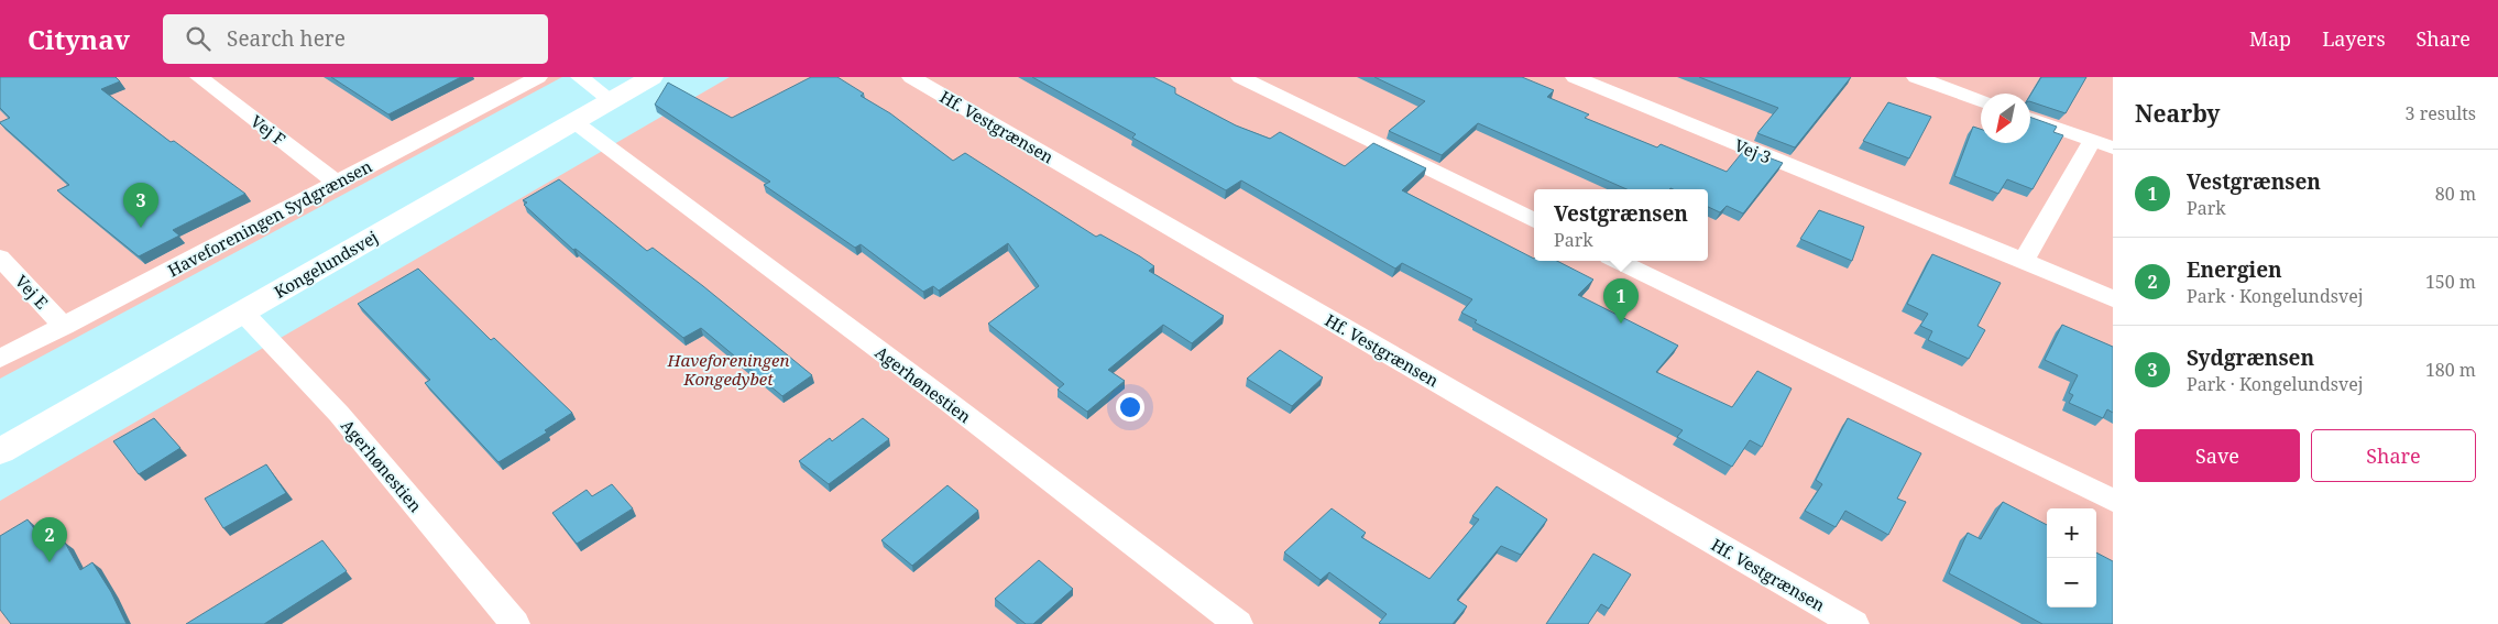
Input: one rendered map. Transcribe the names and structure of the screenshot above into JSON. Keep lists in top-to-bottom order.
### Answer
{
  "streets": {
    "street": ["Kongelundsvej"],
    "lane": [
      "Hf. Vestgrænsen",
      "Vej F",
      "Vej 3",
      "Haveforeningen Sydgrænsen",
      "Vej E",
      "Agerhønestien"
    ]
  },
  "crossings": [
    ["Vej F", "Haveforeningen Sydgrænsen"],
    ["Haveforeningen Sydgrænsen", "Vej E"],
    ["Kongelundsvej", "Agerhønestien"]
  ],
  "parks": ["Haveforeningen Kongedybet"],
  "north": "bottom left",
  "page": {
    "header": "Citynav",
    "search": "Search here",
    "nav": ["Map", "Layers", "Share"],
    "heading": ["Nearby", "3 results"],
    "list": [
      {
        "mark": "1",
        "name": "Vestgrænsen",
        "note": "Park",
        "value": "80 m"
      },
      {
        "mark": "2",
        "name": "Energien",
        "note": "Park · Kongelundsvej",
        "value": "150 m"
      },
      {
        "mark": "3",
        "name": "Sydgrænsen",
        "note": "Park · Kongelundsvej",
        "value": "180 m"
      }
    ],
    "pins": ["3", "1", "2"],
    "popup": ["Vestgrænsen", "Park"],
    "buttons": ["Save", "Share"],
    "map_buttons": ["+", "−"]
  }
}
